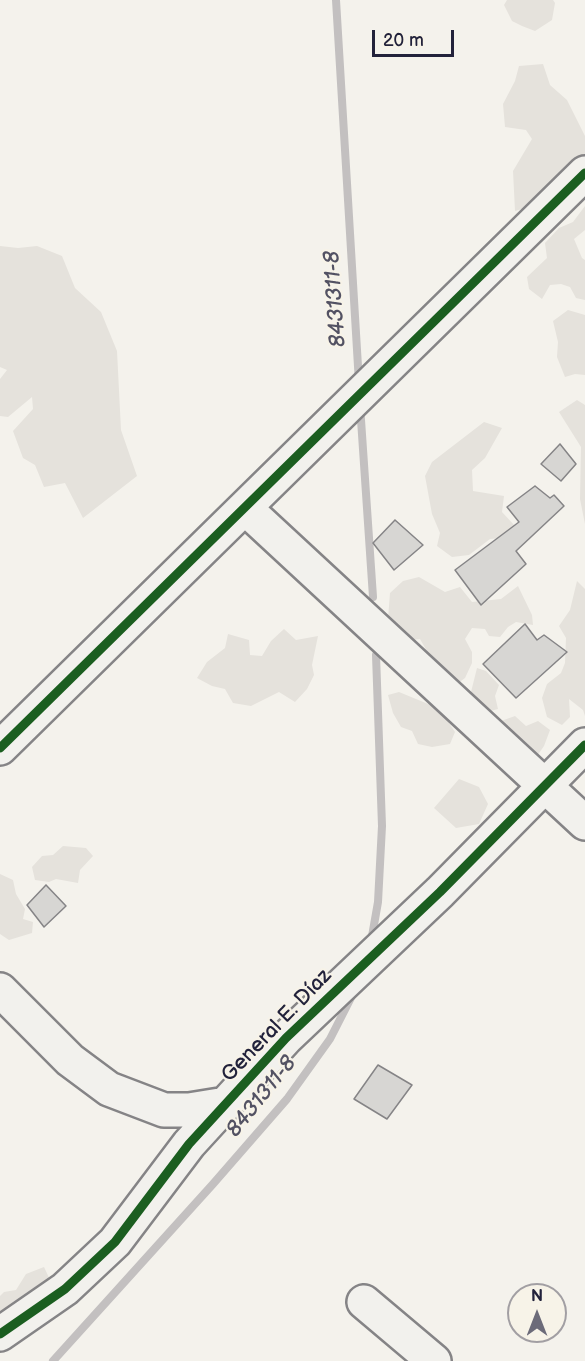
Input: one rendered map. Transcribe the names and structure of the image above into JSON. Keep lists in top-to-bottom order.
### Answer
{
  "streets": {
    "street": ["General E. Díaz"]
  },
  "water": ["8431311-8"],
  "scale_bar": "20 m",
  "north": "top"
}
